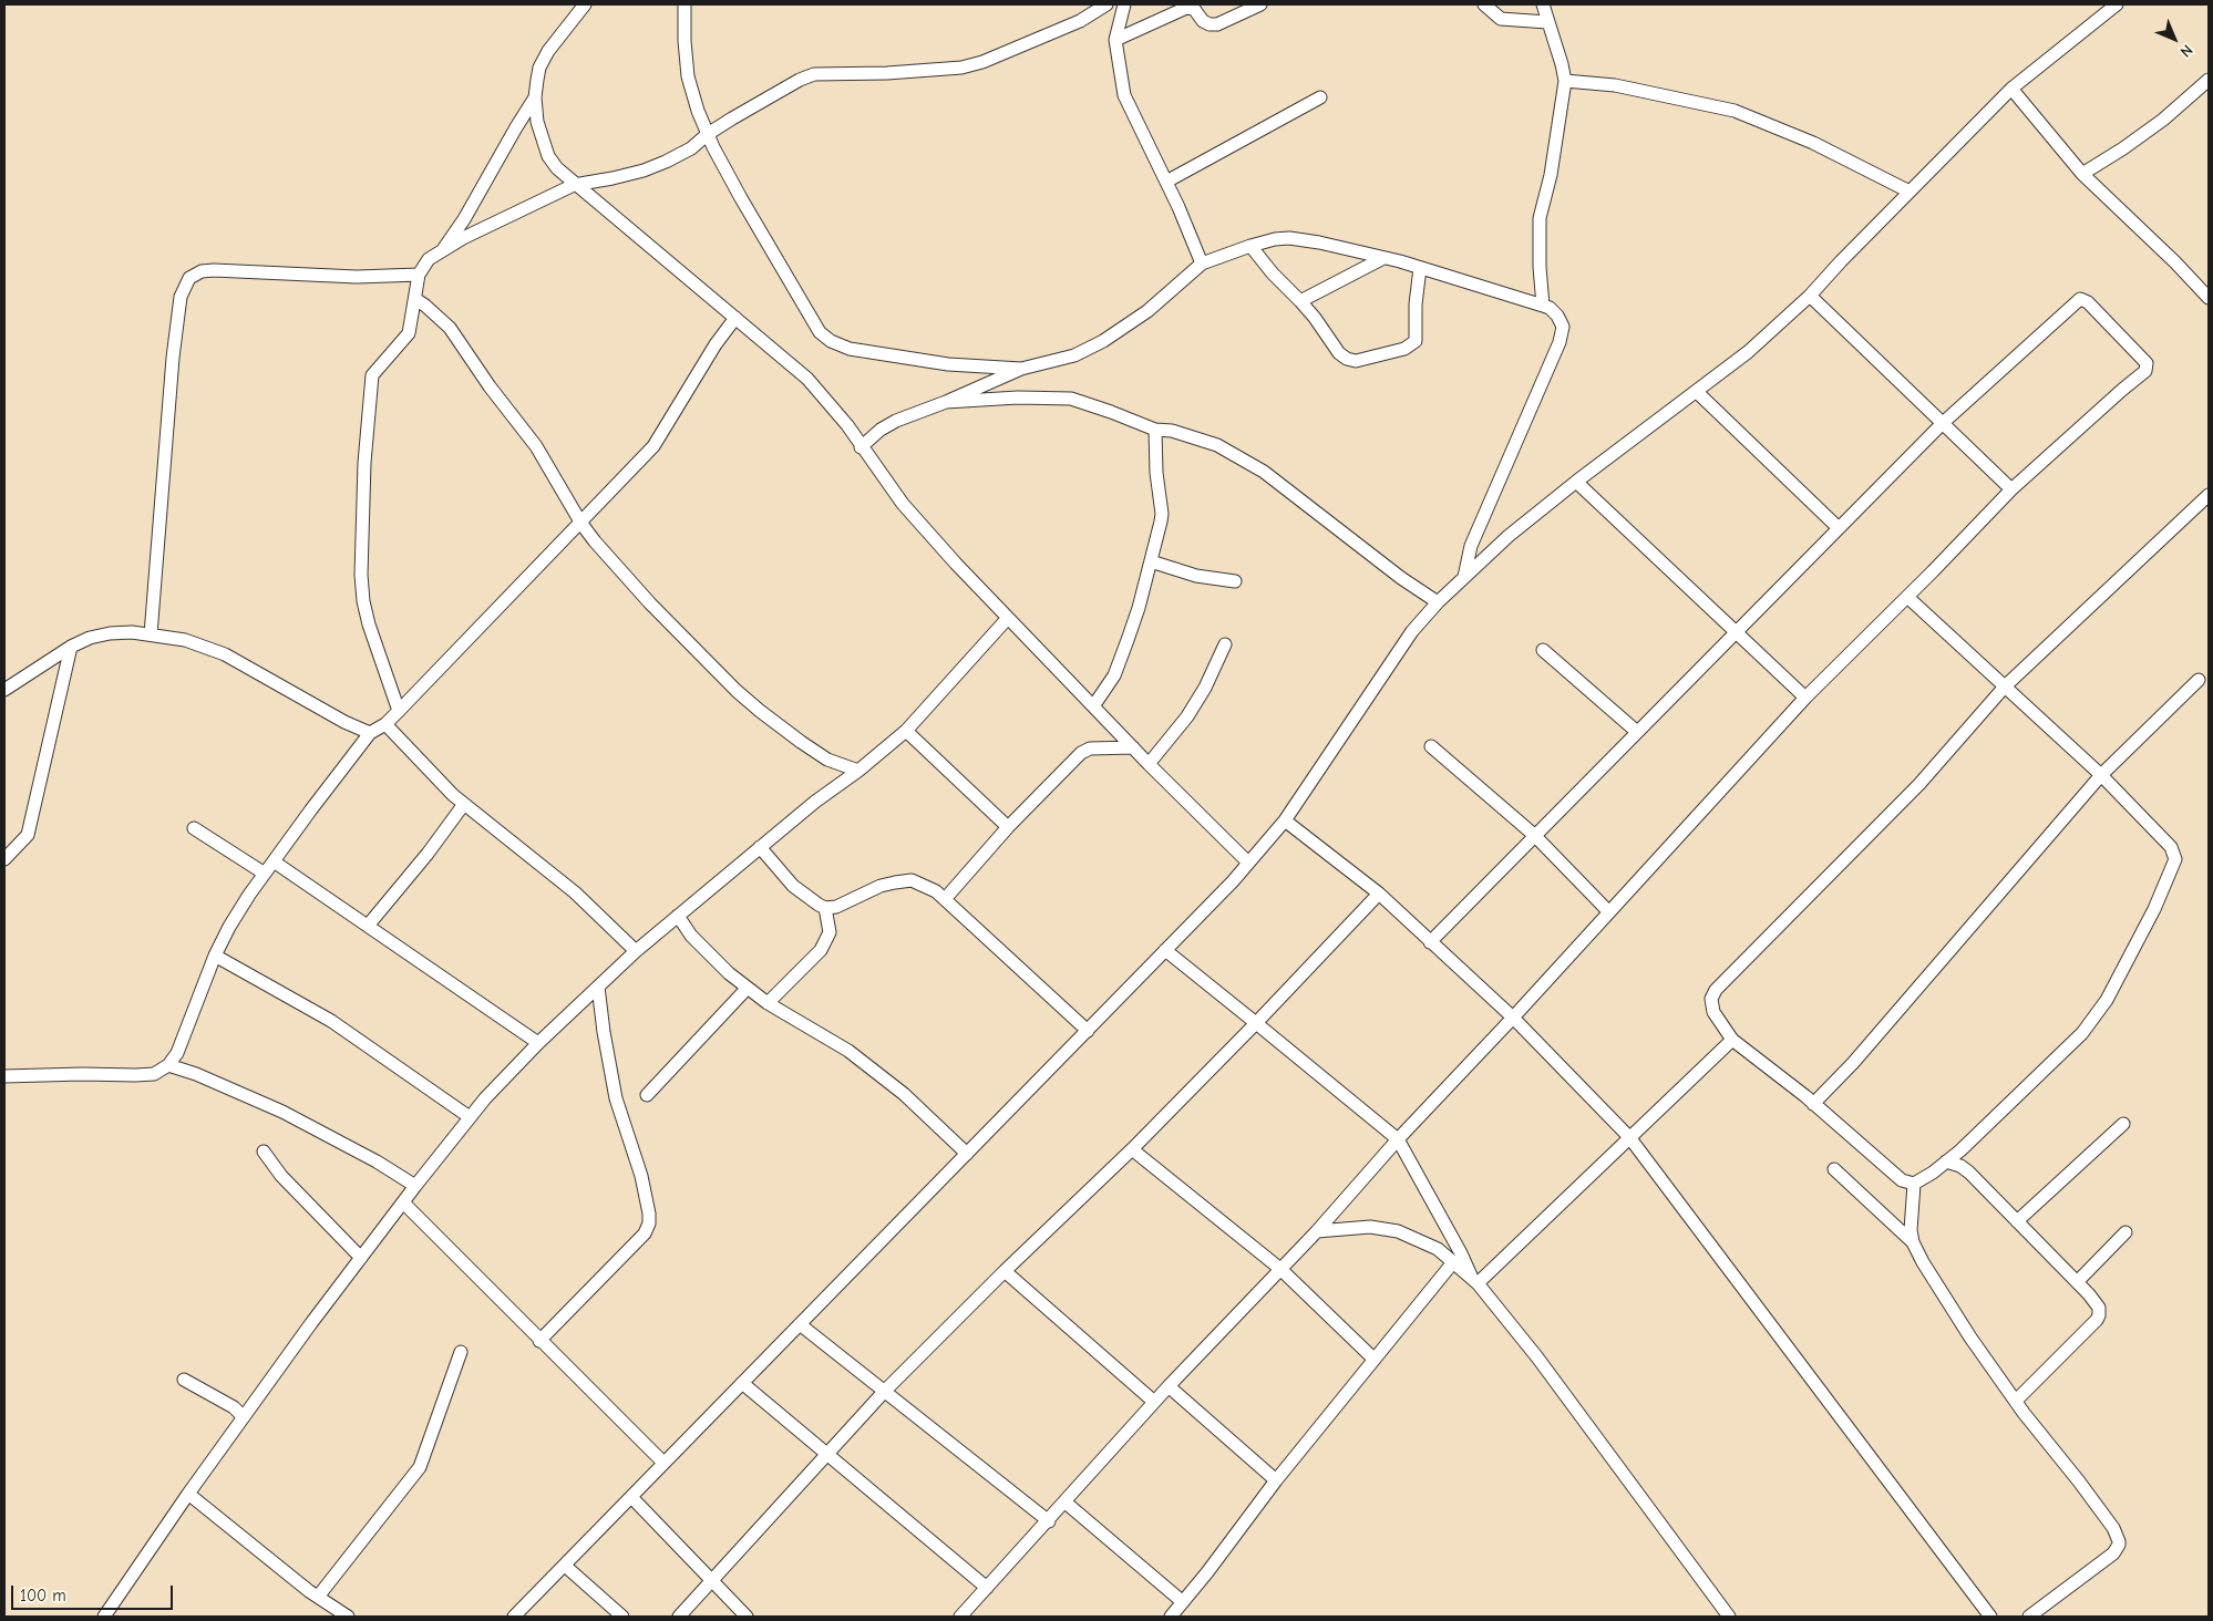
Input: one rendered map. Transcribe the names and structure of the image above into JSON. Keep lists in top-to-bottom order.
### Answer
{
  "scale_bar": "100 m",
  "north": "bottom right"
}
